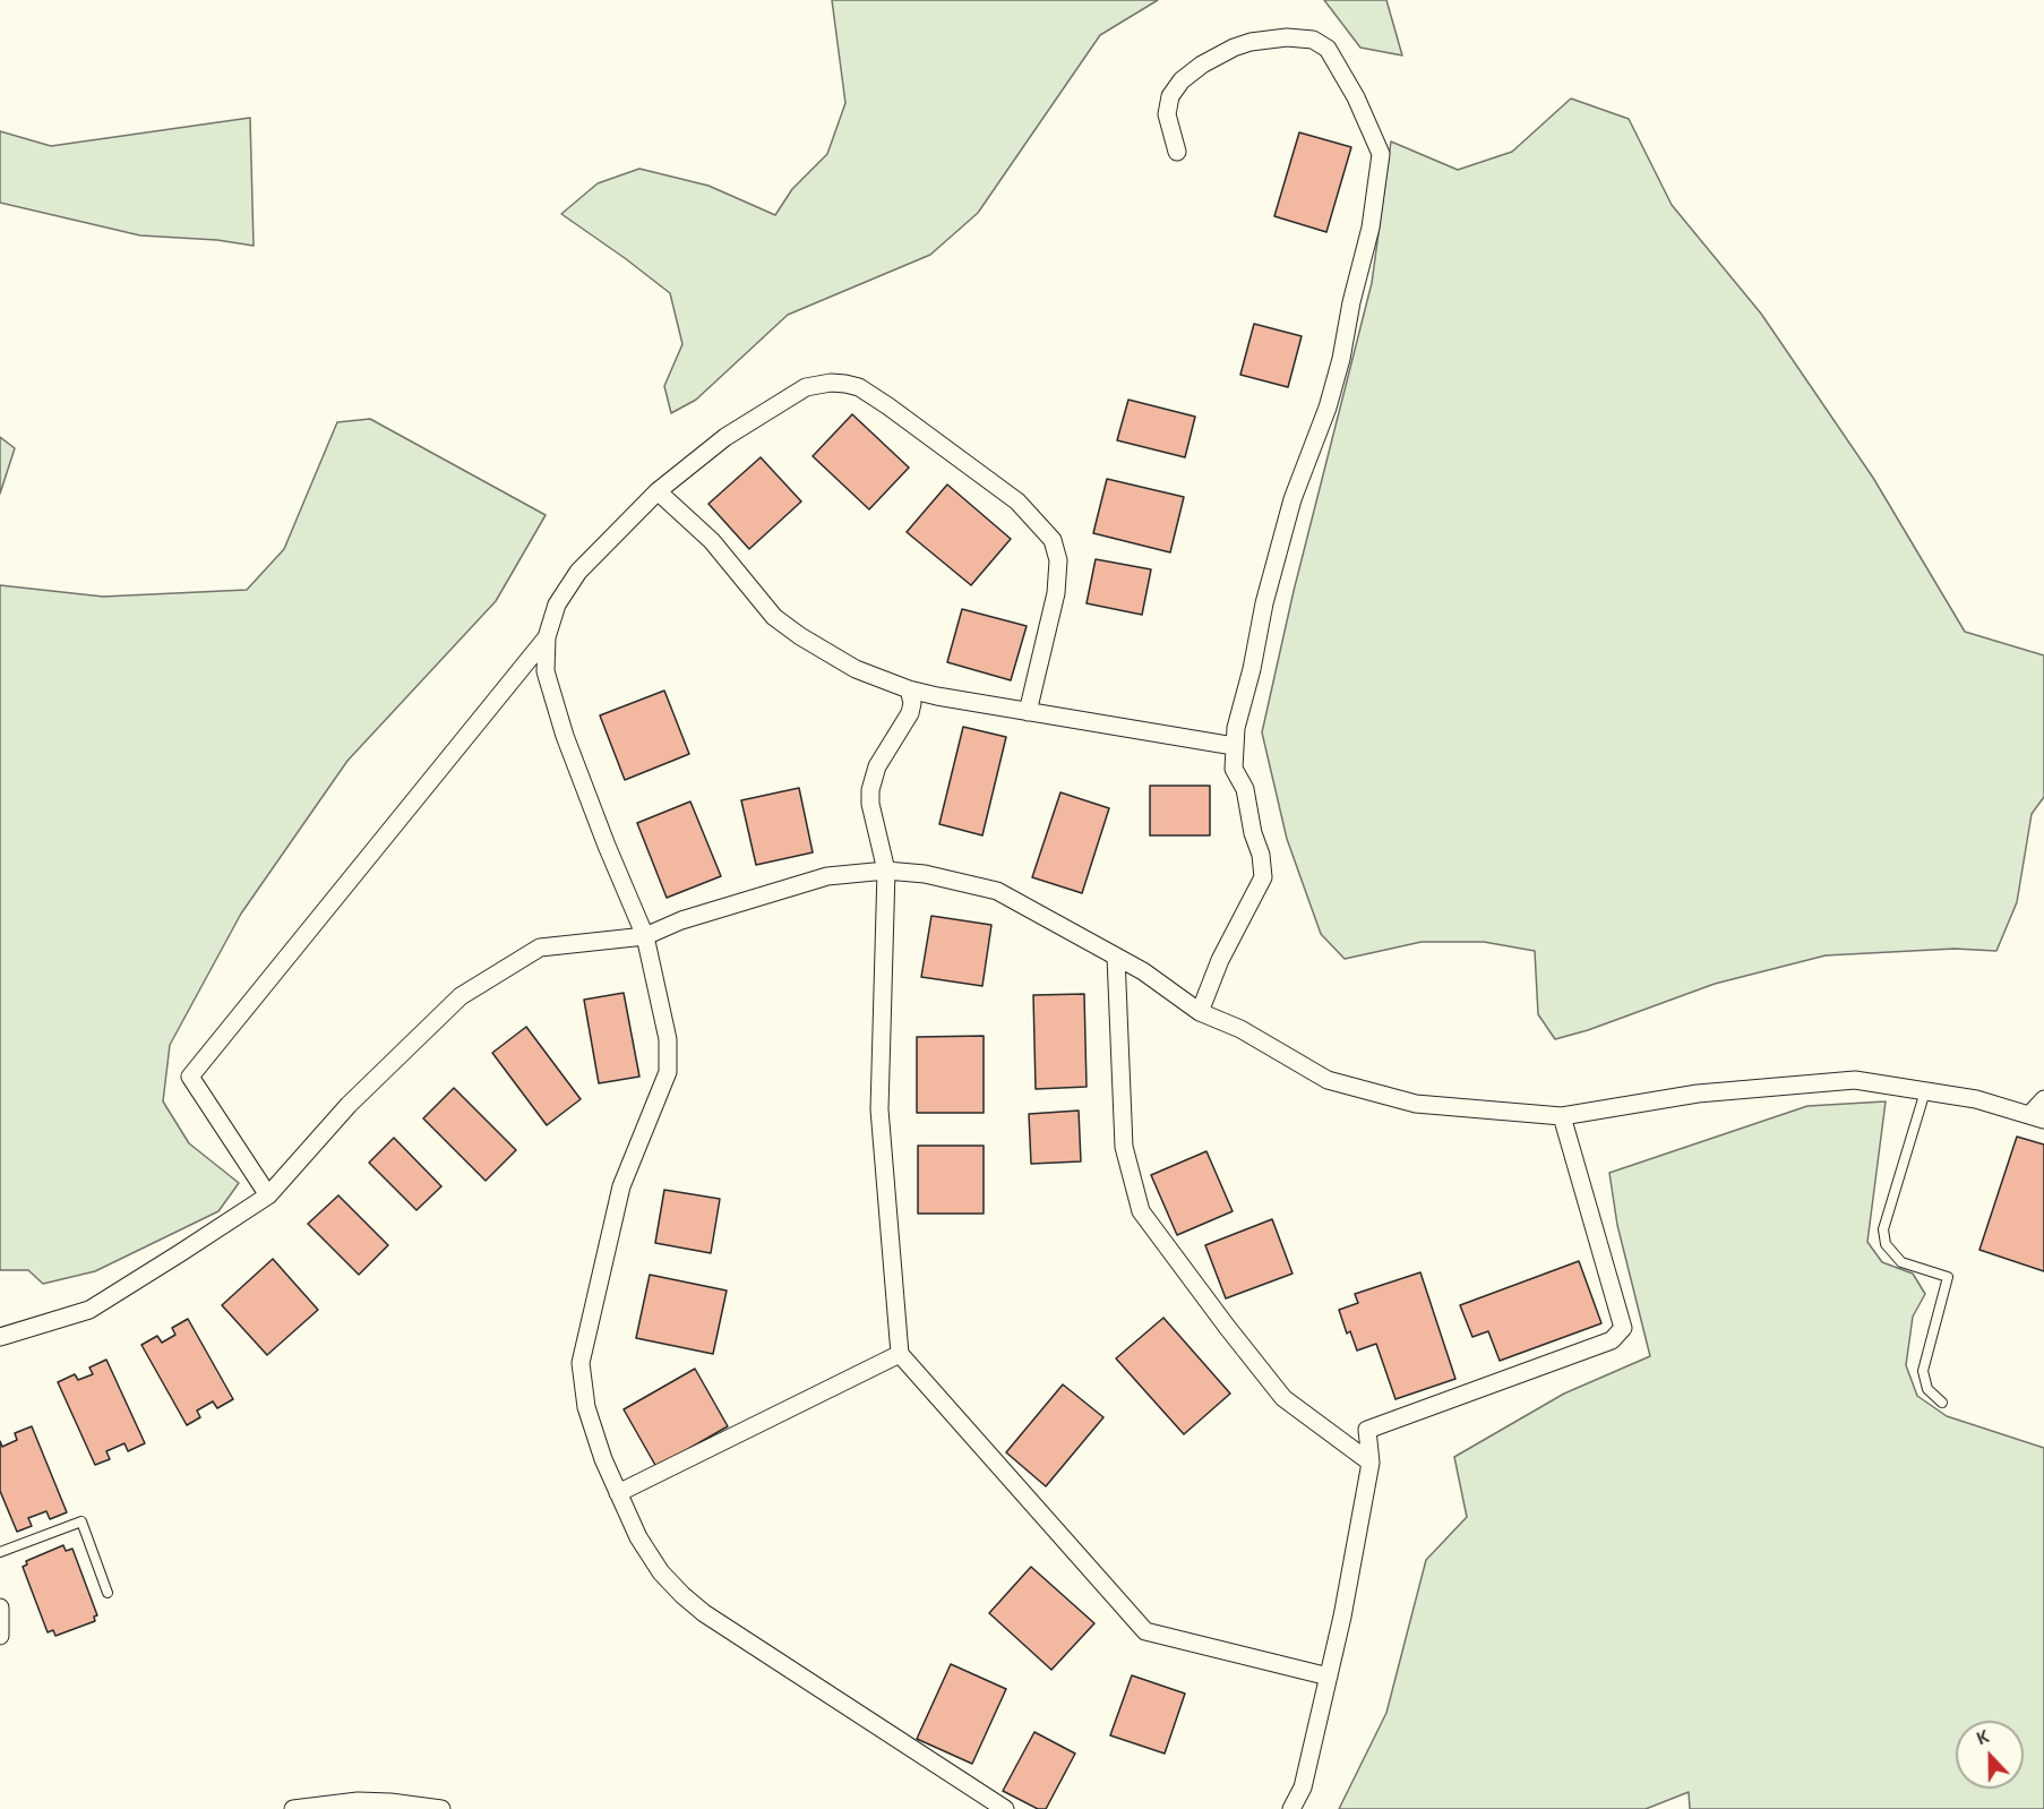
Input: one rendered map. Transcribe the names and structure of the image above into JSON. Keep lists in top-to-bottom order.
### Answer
{
  "north": "top"
}
